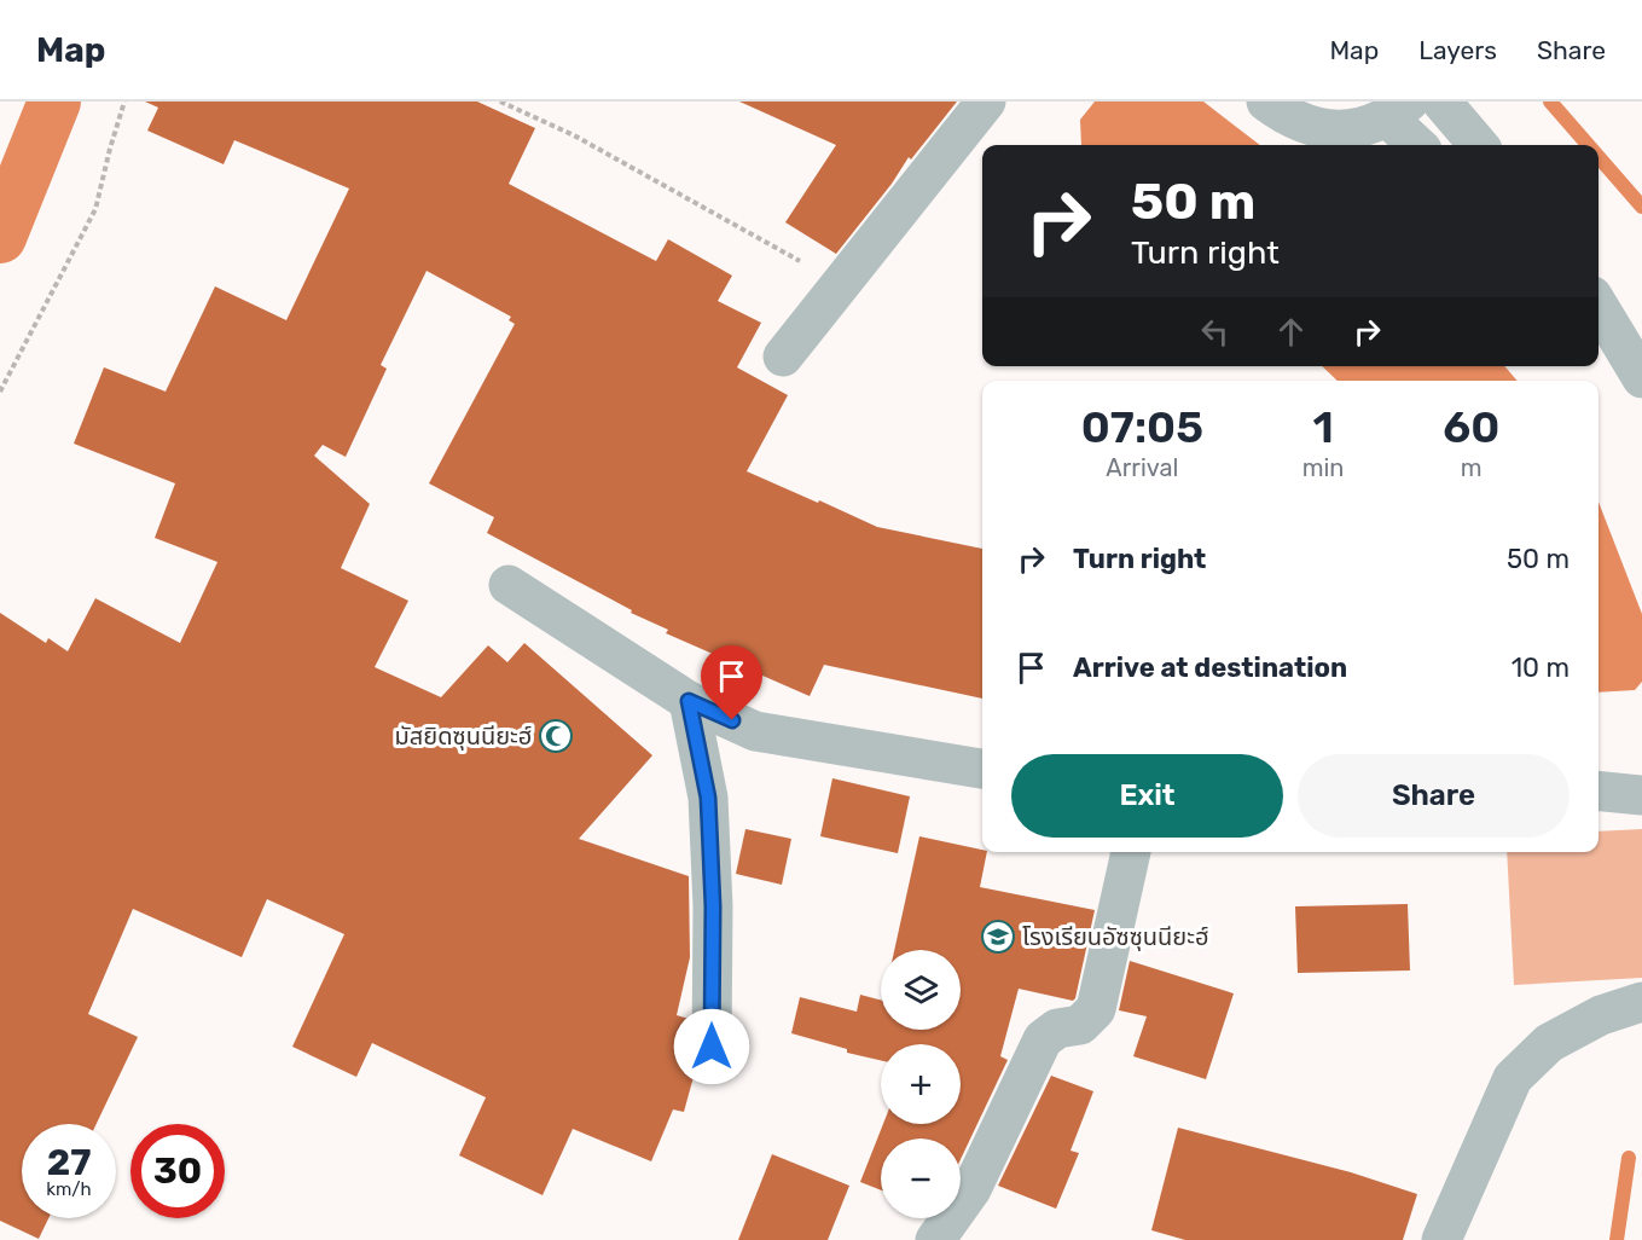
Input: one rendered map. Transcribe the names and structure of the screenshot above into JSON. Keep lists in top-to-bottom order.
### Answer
{
  "places": {
    "mosque": ["มัสยิดซุนนียะฮ์"],
    "school or university": ["โรงเรียนอัซซุนนียะฮ์"]
  },
  "page": {
    "header": "Map",
    "nav": ["Map", "Layers", "Share"],
    "turn": ["50 m", "Turn right"],
    "eta": [
      "07:05",
      "Arrival",
      "1",
      "min",
      "60",
      "m"
    ],
    "list": [
      {
        "name": "Turn right",
        "value": "50 m"
      },
      {
        "name": "Arrive at destination",
        "value": "10 m"
      }
    ],
    "buttons": ["Exit", "Share"],
    "map_buttons": ["+", "−"],
    "speed": "27 km/h",
    "limit": "30"
  }
}
